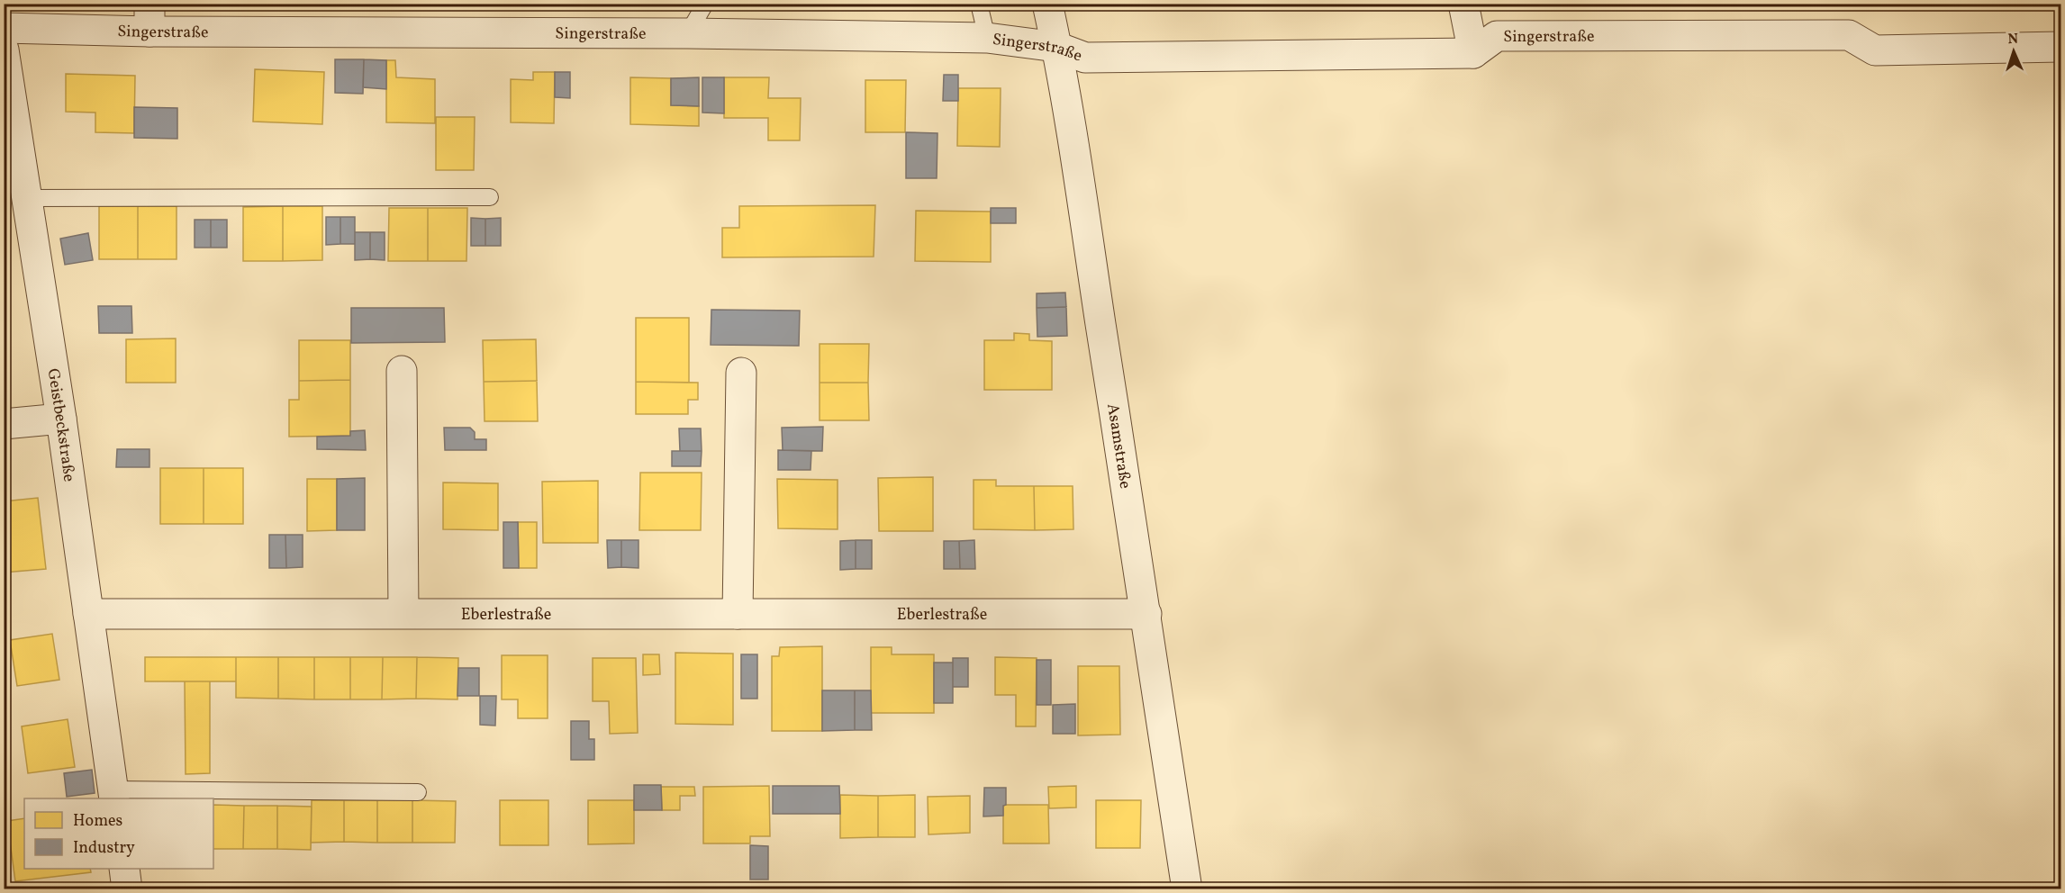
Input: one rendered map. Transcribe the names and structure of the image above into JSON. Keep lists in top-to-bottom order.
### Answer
{
  "streets": {
    "street": [
      "Singerstraße",
      "Geistbeckstraße",
      "Asamstraße",
      "Eberlestraße"
    ]
  },
  "crossings": [
    ["Singerstraße", "Asamstraße"],
    ["Geistbeckstraße", "Eberlestraße"],
    ["Asamstraße", "Eberlestraße"]
  ],
  "legend": ["Homes", "Industry"],
  "north": "top"
}
